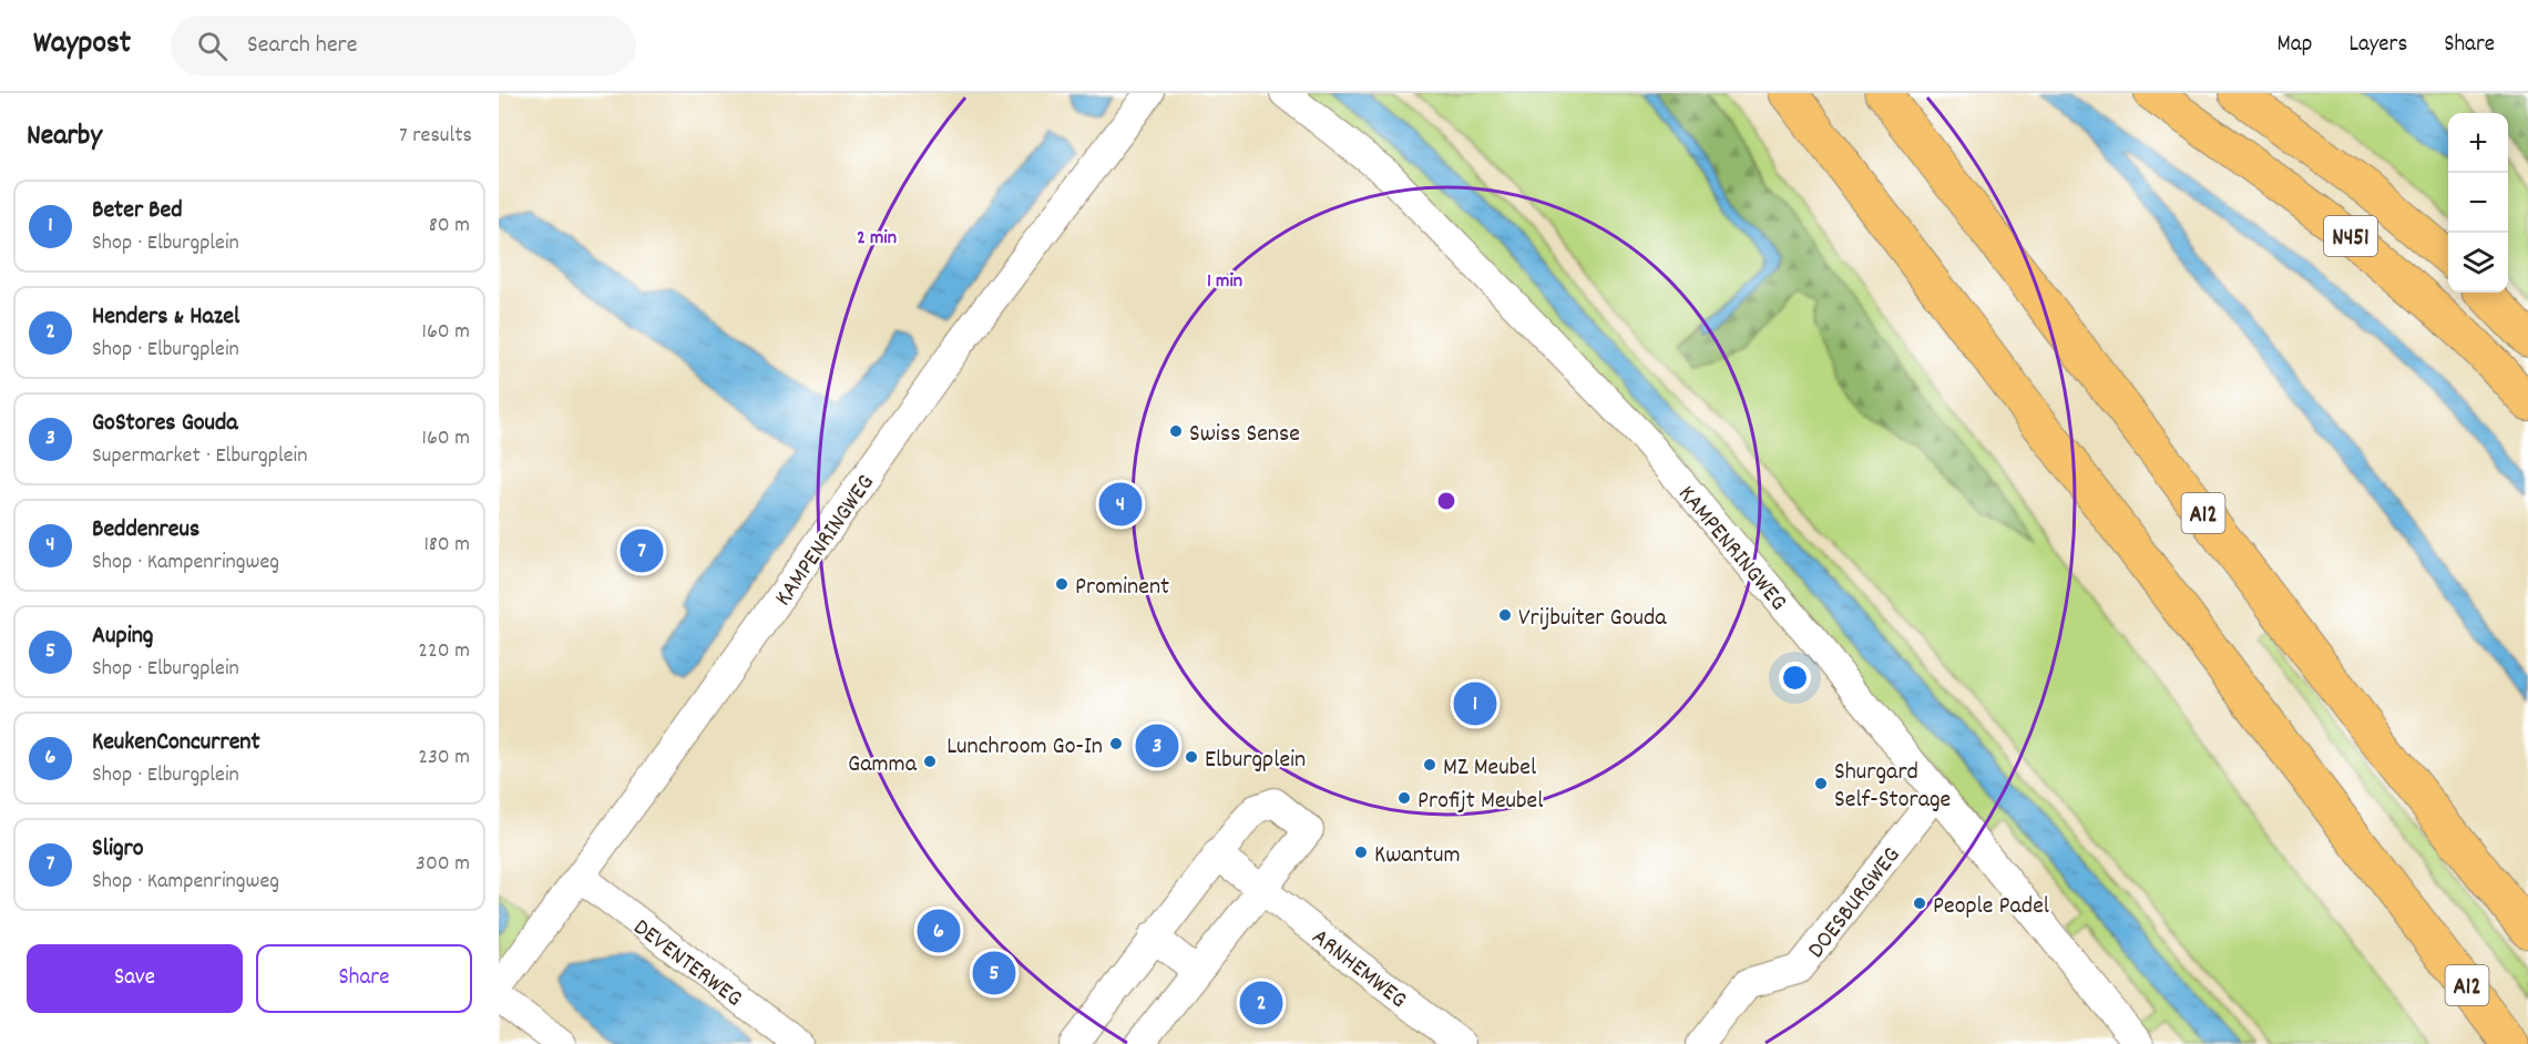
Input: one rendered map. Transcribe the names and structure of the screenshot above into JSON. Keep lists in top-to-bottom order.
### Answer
{
  "streets": {
    "highway": ["A12"],
    "main road": ["N451"],
    "street": [
      "KAMPENRINGWEG",
      "DOESBURGWEG",
      "DEVENTERWEG",
      "ARNHEMWEG"
    ]
  },
  "crossings": [
    ["KAMPENRINGWEG", "DOESBURGWEG"],
    ["KAMPENRINGWEG", "DEVENTERWEG"]
  ],
  "places": [
    "Swiss Sense",
    "Prominent",
    "Vrijbuiter Gouda",
    "Lunchroom Go-In",
    "Elburgplein",
    "Gamma",
    "MZ Meubel",
    "Shurgard Self-Storage",
    "Profijt Meubel",
    "Kwantum",
    "People Padel"
  ],
  "page": {
    "header": "Waypost",
    "search": "Search here",
    "nav": ["Map", "Layers", "Share"],
    "heading": ["Nearby", "7 results"],
    "map_buttons": ["+", "−"],
    "list": [
      {
        "mark": "1",
        "name": "Beter Bed",
        "note": "Shop · Elburgplein",
        "value": "80 m"
      },
      {
        "mark": "2",
        "name": "Henders & Hazel",
        "note": "Shop · Elburgplein",
        "value": "160 m"
      },
      {
        "mark": "3",
        "name": "GoStores Gouda",
        "note": "Supermarket · Elburgplein",
        "value": "160 m"
      },
      {
        "mark": "4",
        "name": "Beddenreus",
        "note": "Shop · Kampenringweg",
        "value": "180 m"
      },
      {
        "mark": "5",
        "name": "Auping",
        "note": "Shop · Elburgplein",
        "value": "220 m"
      },
      {
        "mark": "6",
        "name": "KeukenConcurrent",
        "note": "Shop · Elburgplein",
        "value": "230 m"
      },
      {
        "mark": "7",
        "name": "Sligro",
        "note": "Shop · Kampenringweg",
        "value": "300 m"
      }
    ],
    "pins": [
      "4",
      "7",
      "1",
      "3",
      "6",
      "5",
      "2"
    ],
    "buttons": ["Save", "Share"]
  },
  "rings": ["2 min", "1 min"]
}
